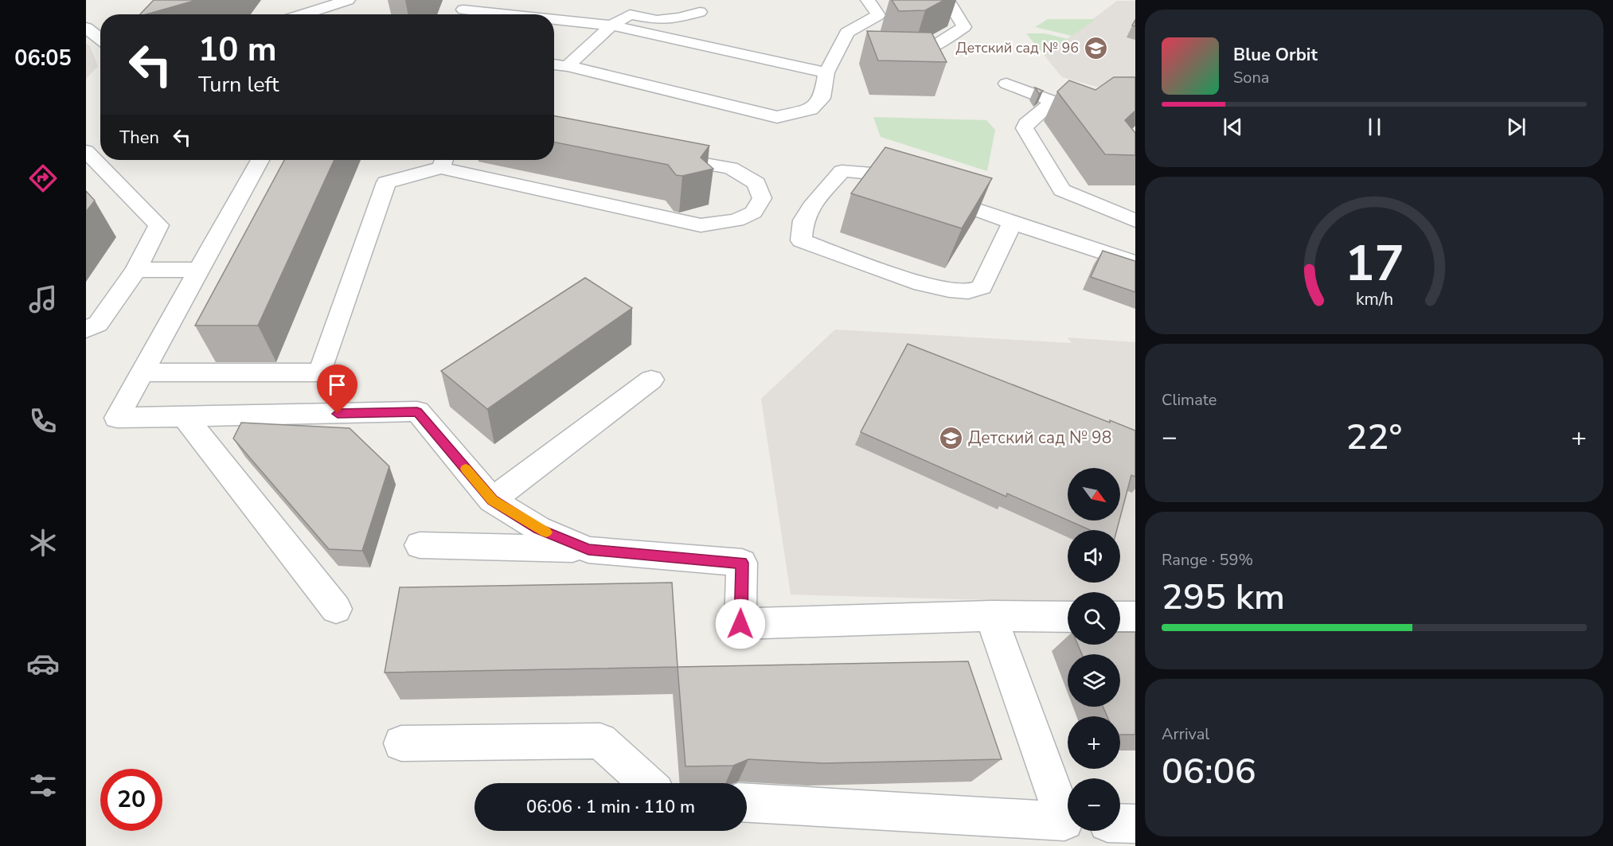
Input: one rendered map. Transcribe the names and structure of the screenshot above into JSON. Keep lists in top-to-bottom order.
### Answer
{
  "places": {
    "school or university": ["Детский сад № 96", "Детский сад № 98"]
  },
  "north": "bottom right",
  "page": {
    "tabs": "06:05",
    "turn": ["10 m", "Turn left"],
    "song": ["Blue Orbit", "Sona"],
    "then": "Then",
    "tile": [
      "Climate",
      ["Range · 59%", "295 km"],
      ["Arrival", "06:06"]
    ],
    "heat": ["−", "22°", "+"],
    "map_buttons": ["+", "−"],
    "limit": "20",
    "trip": "06:06 · 1 min · 110 m",
    "gauge": ["17", "km/h"]
  }
}
